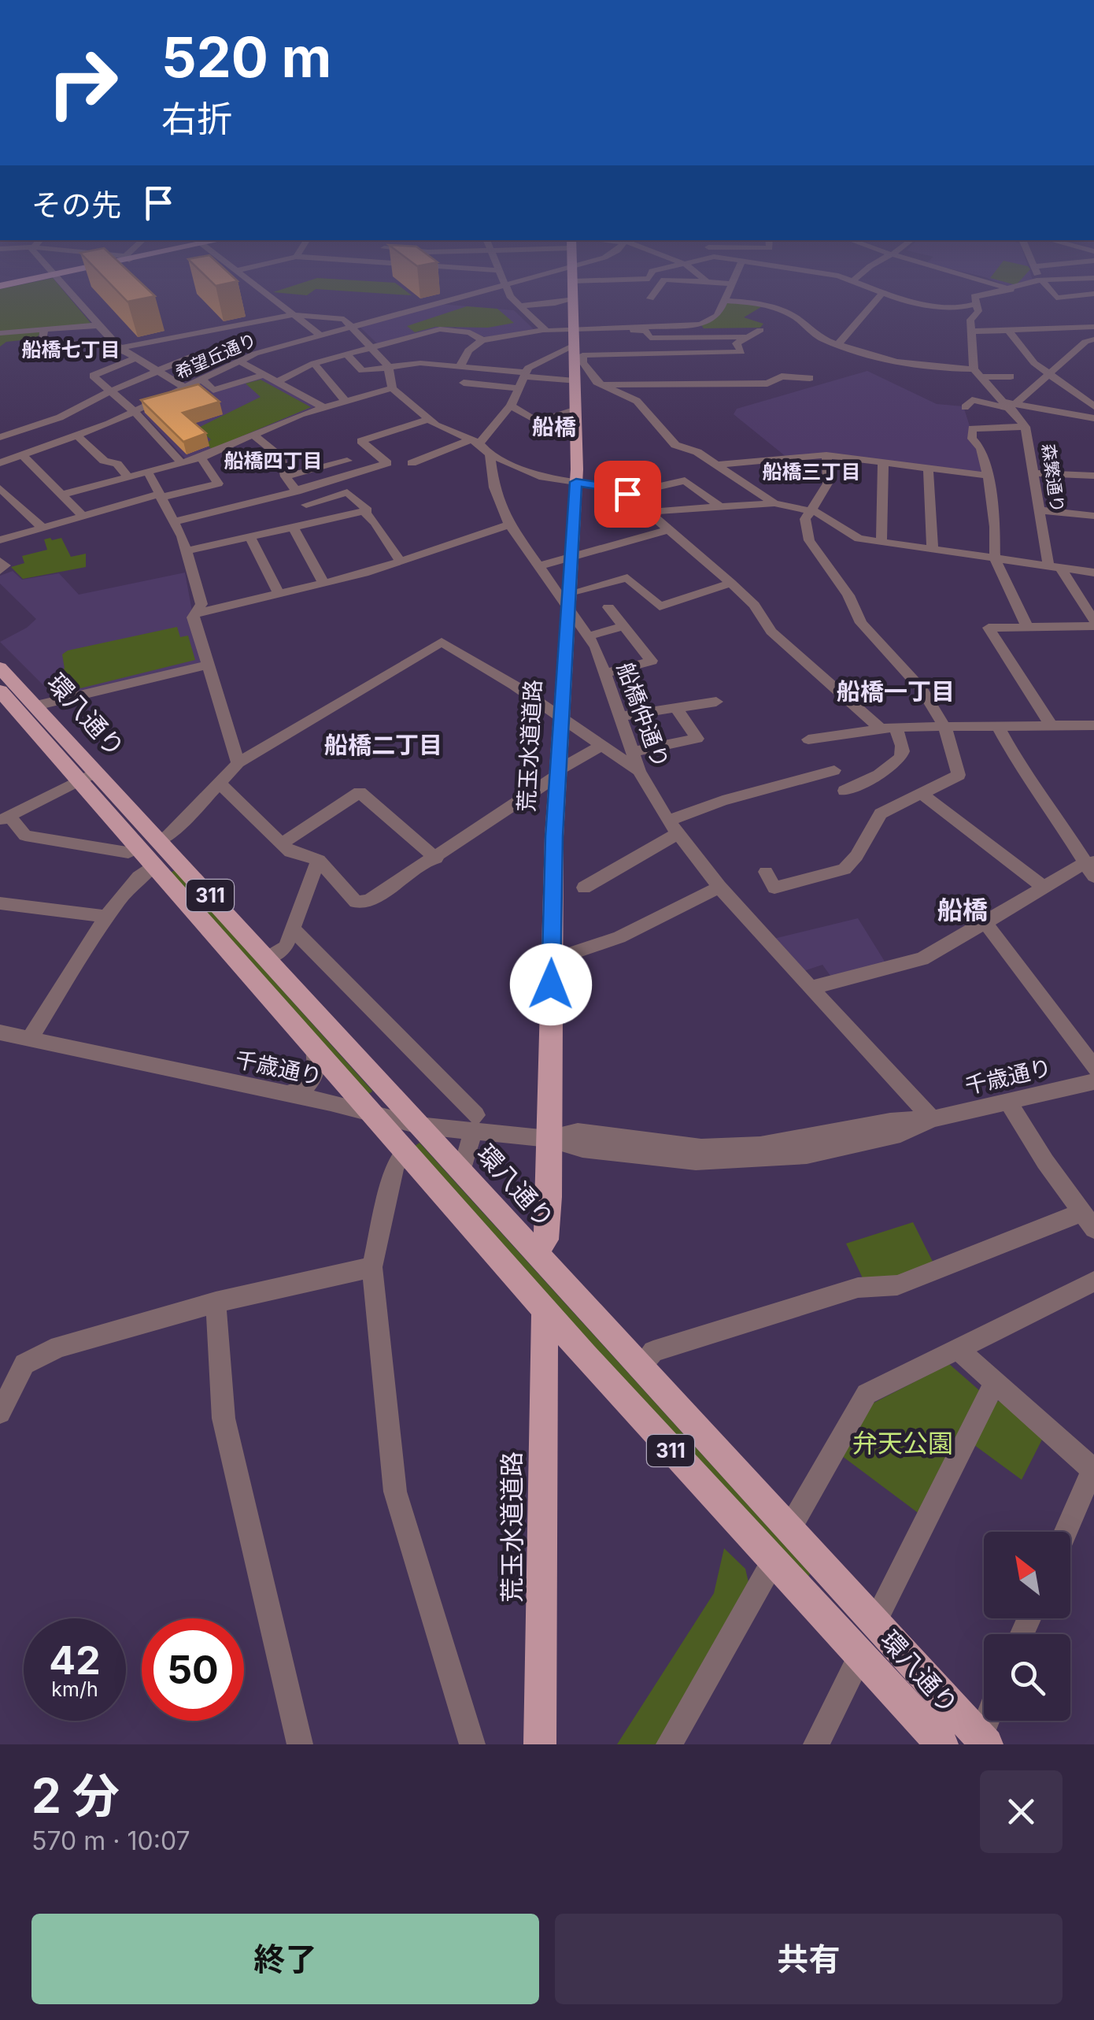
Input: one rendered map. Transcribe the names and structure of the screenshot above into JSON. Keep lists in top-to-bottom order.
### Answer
{
  "streets": {
    "main road": ["環八通り", "荒玉水道道路", "311"],
    "street": [
      "希望丘通り",
      "森繁通り",
      "船橋仲通り",
      "千歳通り"
    ]
  },
  "crossings": [
    ["環八通り", "荒玉水道道路"],
    ["環八通り", "千歳通り"],
    ["船橋仲通り", "荒玉水道道路"],
    ["船橋仲通り", "千歳通り"],
    ["荒玉水道道路", "千歳通り"]
  ],
  "districts": [
    "船橋七丁目",
    "船橋",
    "船橋四丁目",
    "船橋三丁目",
    "船橋一丁目",
    "船橋二丁目",
    "船橋"
  ],
  "parks": ["弁天公園"],
  "north": "top left",
  "page": {
    "turn": ["520 m", "右折"],
    "then": "その先",
    "speed": "42 km/h",
    "limit": "50",
    "heading": ["2 分", "570 m · 10:07"],
    "buttons": ["終了", "共有"]
  }
}
